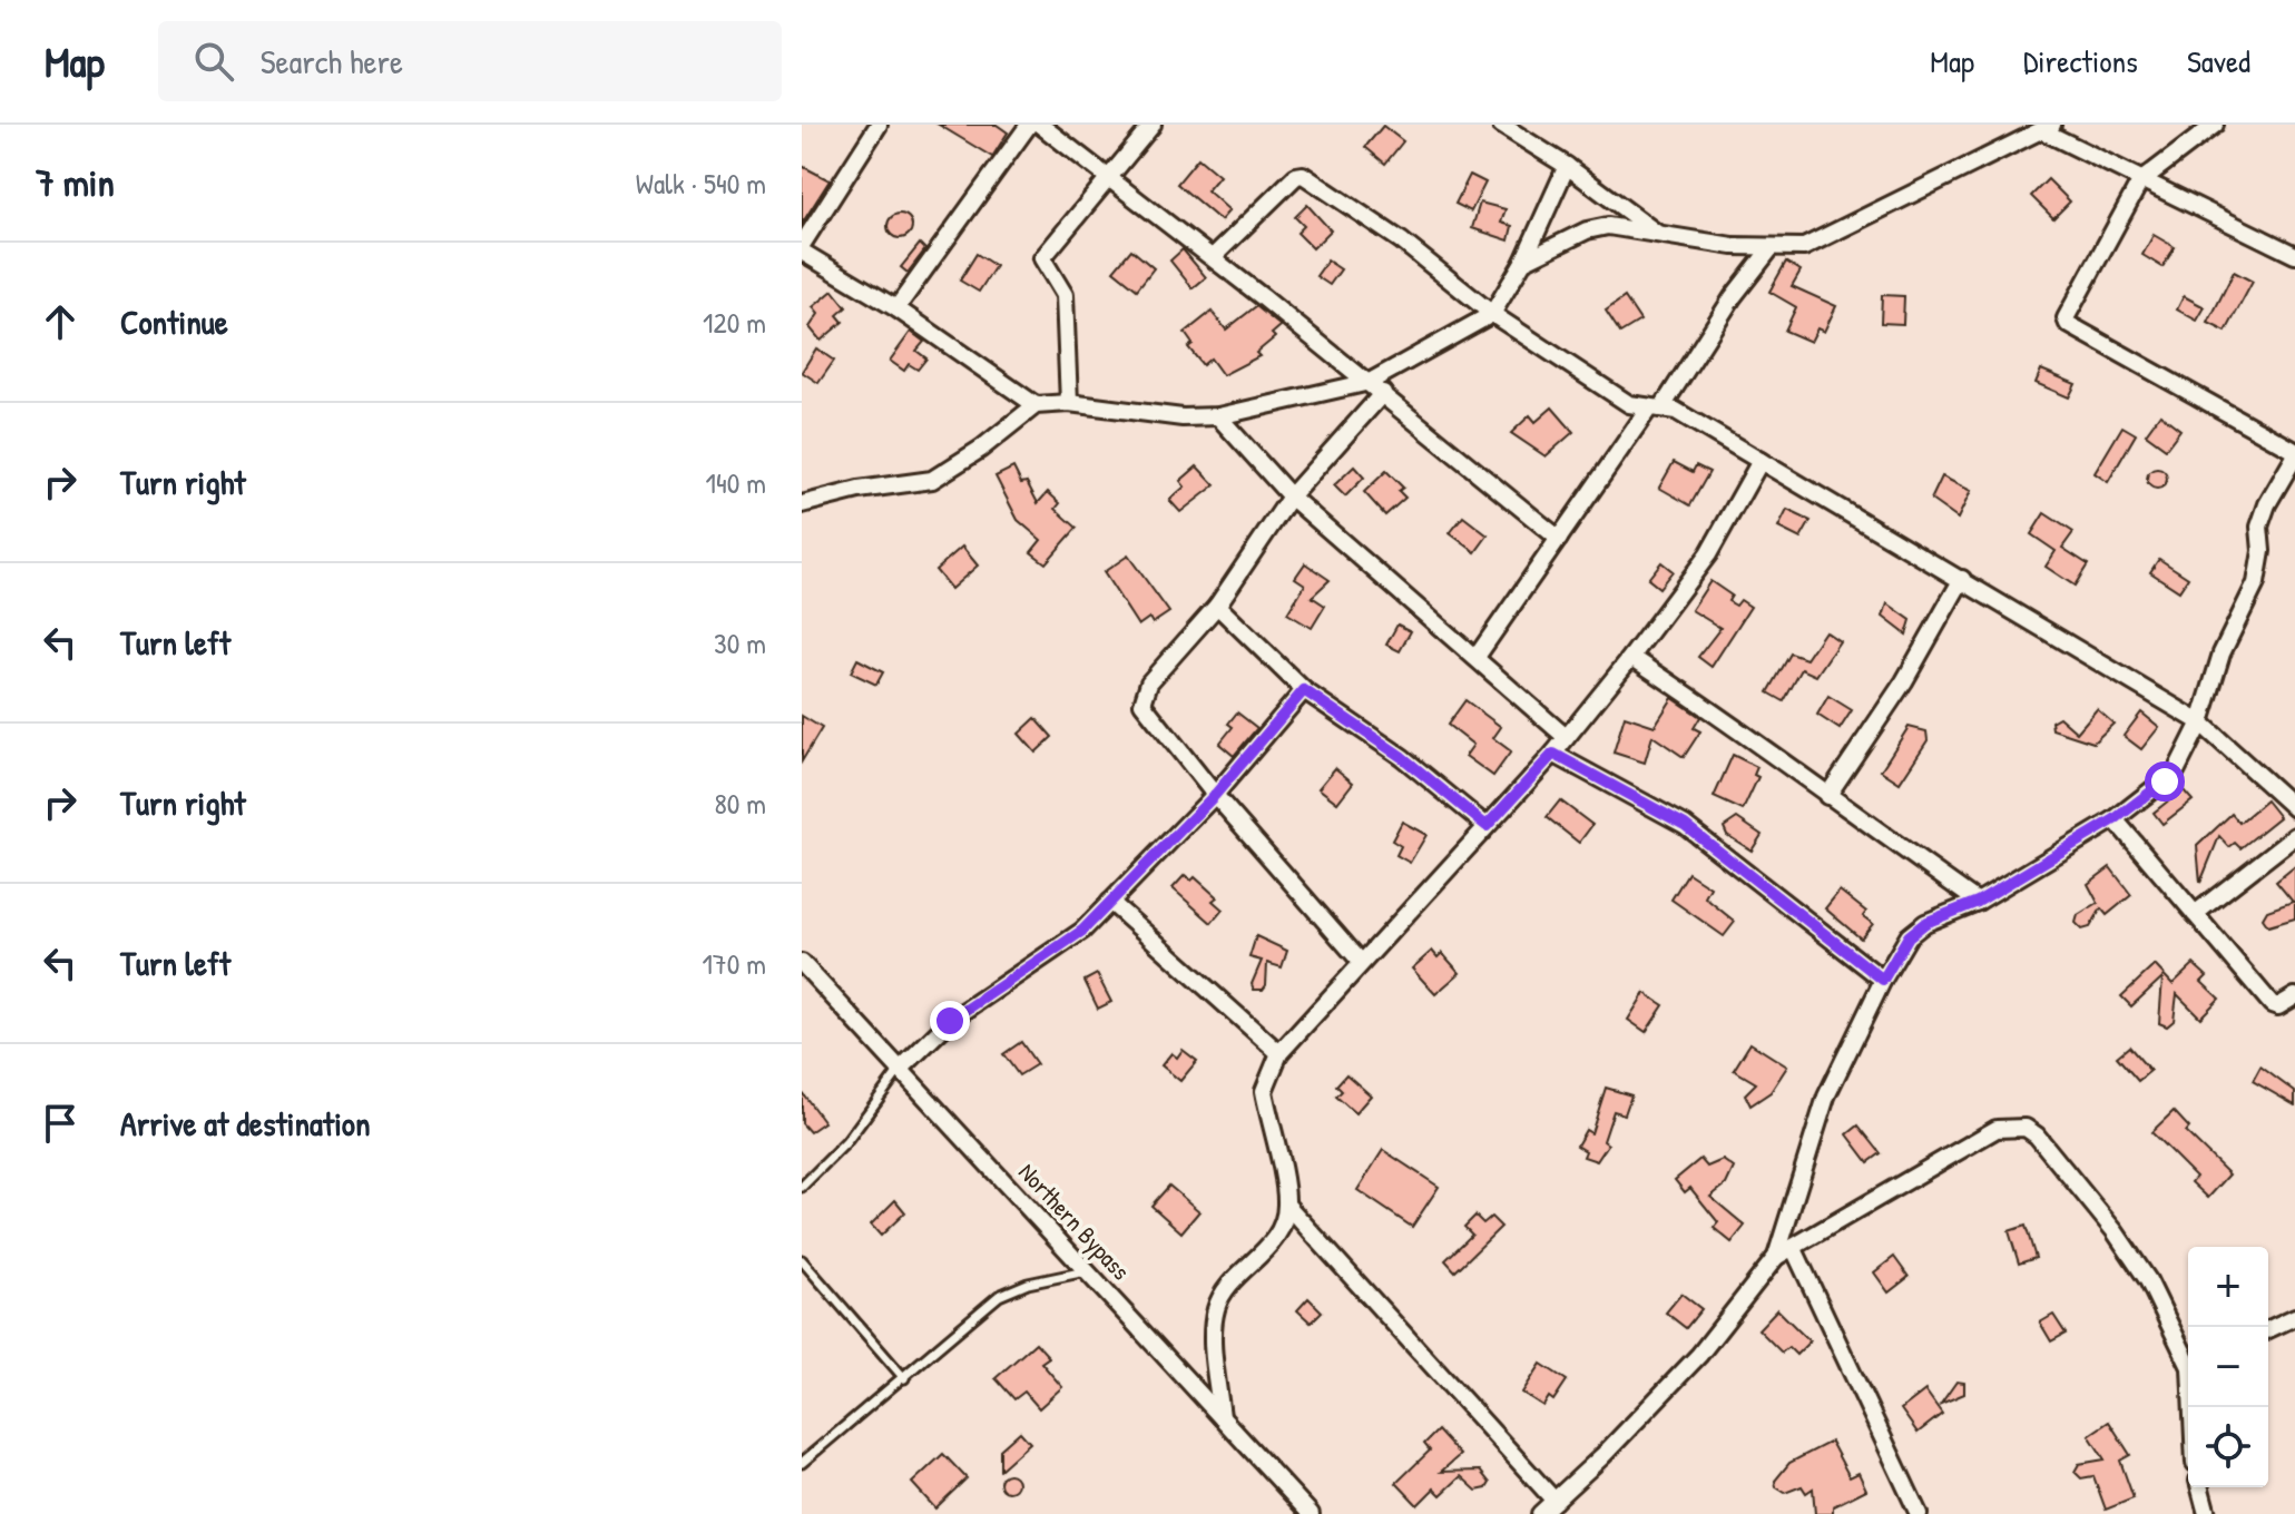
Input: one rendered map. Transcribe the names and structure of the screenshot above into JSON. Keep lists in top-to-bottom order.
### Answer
{
  "streets": {
    "street": ["Northern Bypass"]
  },
  "page": {
    "header": "Map",
    "search": "Search here",
    "nav": ["Map", "Directions", "Saved"],
    "heading": ["7 min", "Walk · 540 m"],
    "list": [
      ["Continue", "120 m"],
      ["Turn right", "140 m"],
      ["Turn left", "30 m"],
      ["Turn right", "80 m"],
      ["Turn left", "170 m"],
      "Arrive at destination"
    ],
    "map_buttons": ["+", "−"]
  }
}
